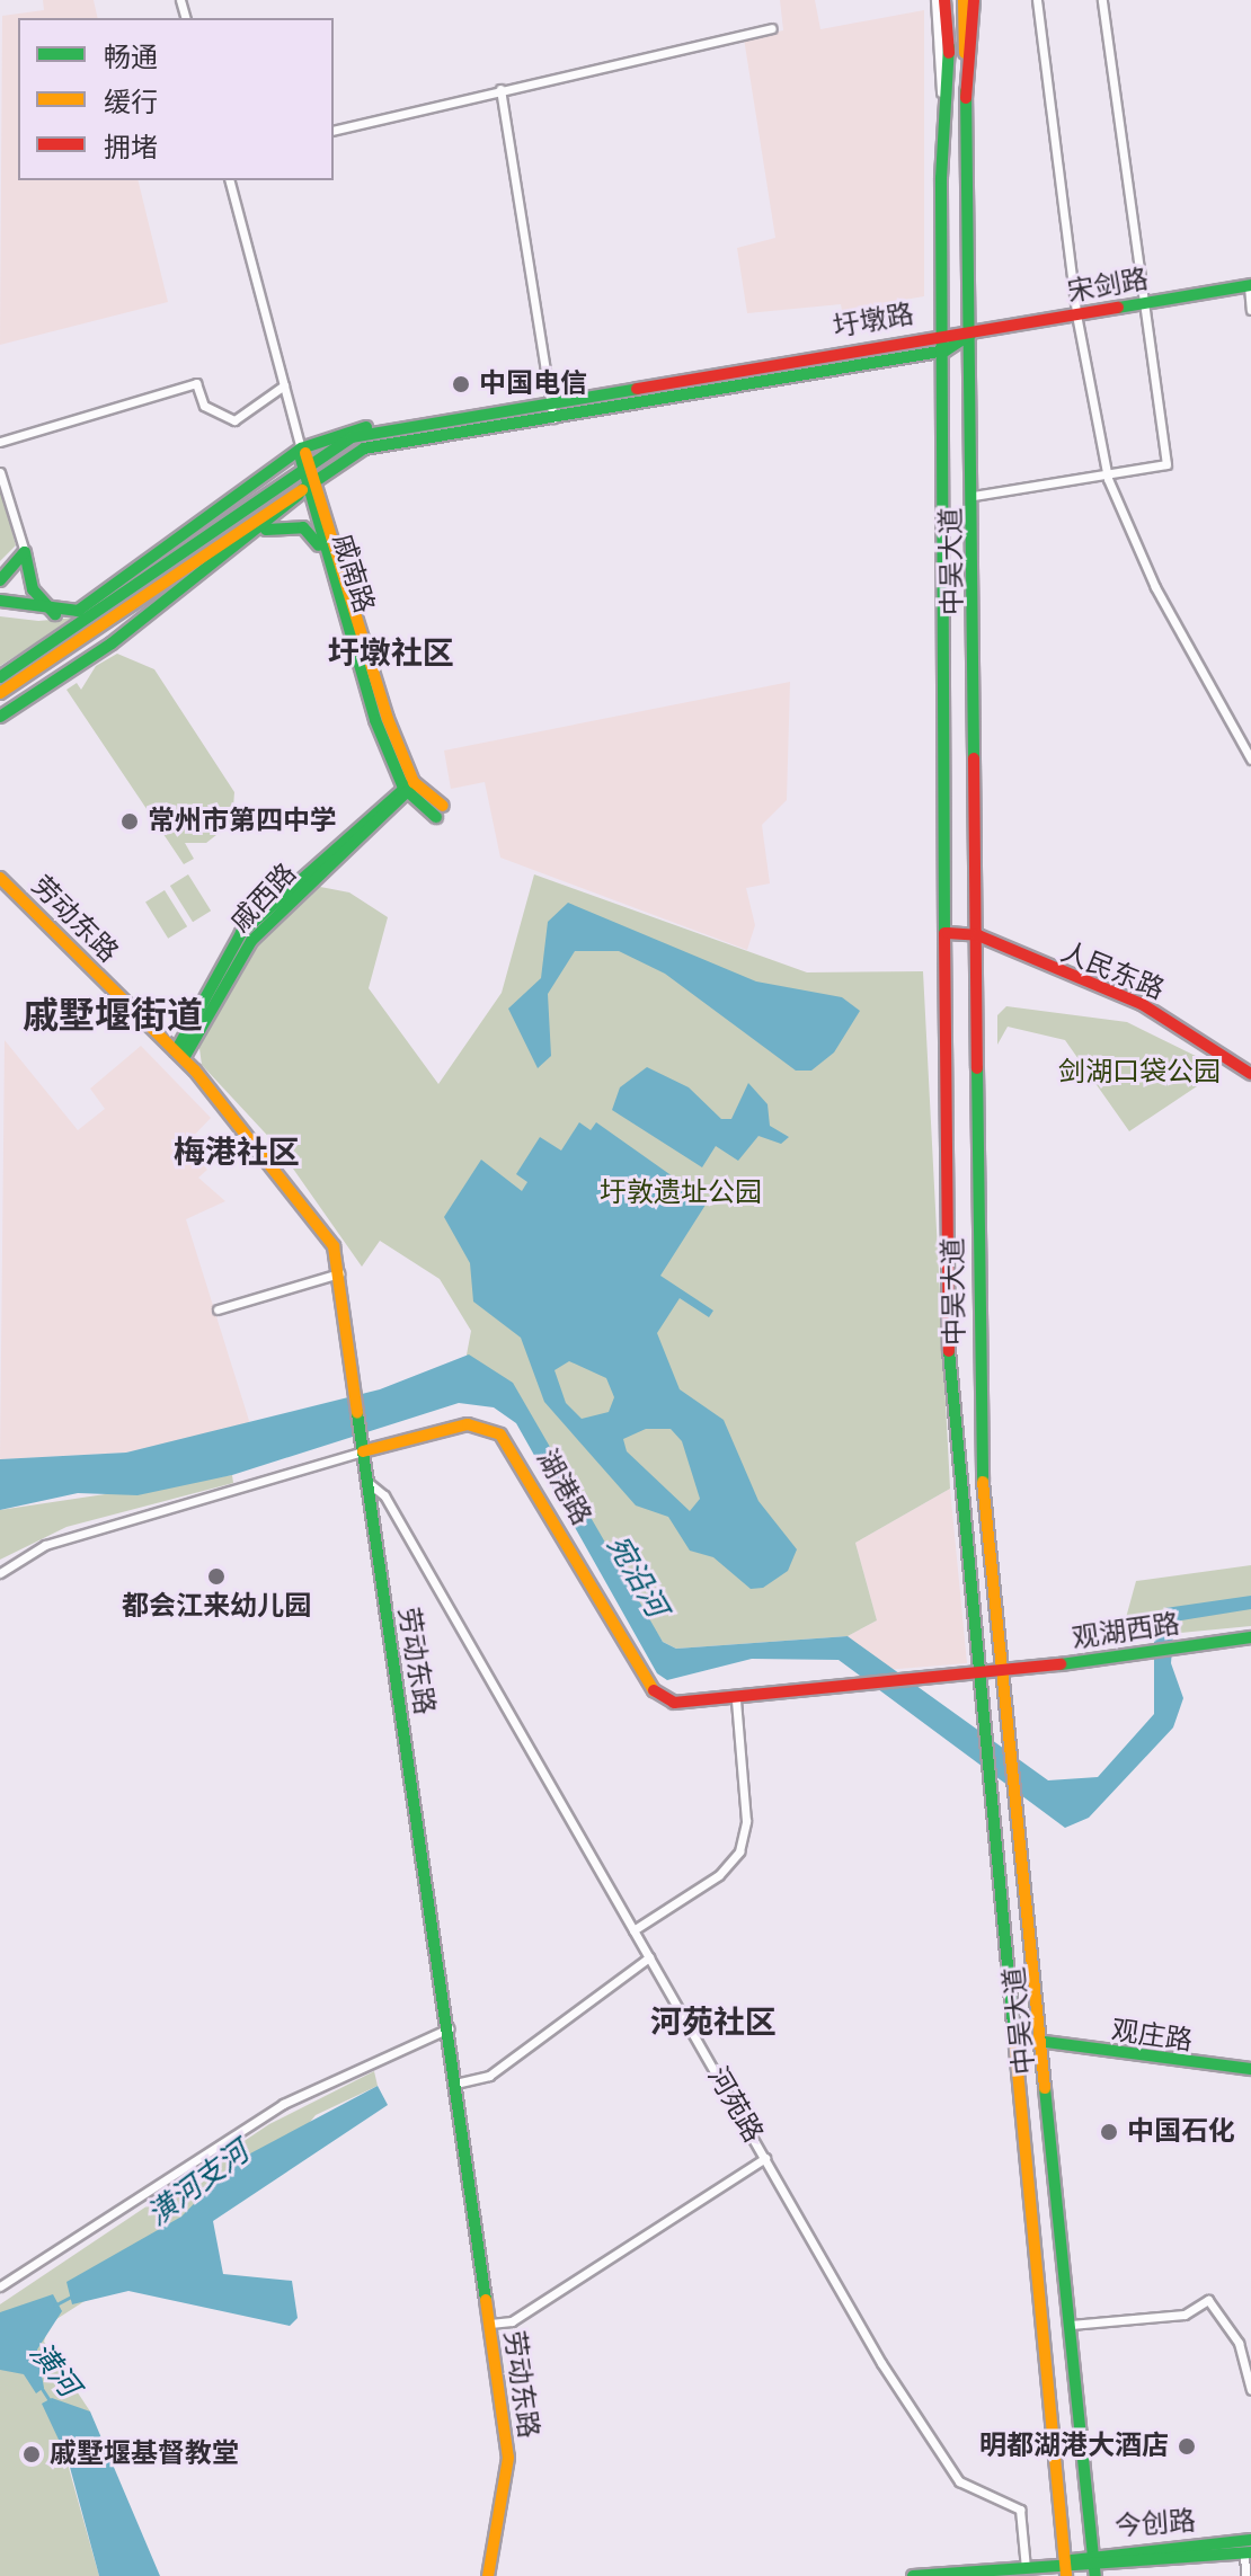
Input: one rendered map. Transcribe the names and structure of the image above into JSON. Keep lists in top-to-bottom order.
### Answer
{
  "streets": {
    "main road": [
      "宋剑路",
      "圩墩路",
      "中吴大道",
      "戚南路",
      "戚西路",
      "劳动东路",
      "人民东路",
      "湖港路",
      "观湖西路",
      "观庄路",
      "今创路"
    ],
    "street": ["河苑路"]
  },
  "crossings": [
    ["宋剑路", "圩墩路"],
    ["宋剑路", "中吴大道"],
    ["圩墩路", "中吴大道"],
    ["圩墩路", "戚南路"],
    ["中吴大道", "人民东路"],
    ["中吴大道", "湖港路"],
    ["中吴大道", "观湖西路"],
    ["中吴大道", "观庄路"],
    ["中吴大道", "今创路"],
    ["戚南路", "戚西路"],
    ["戚西路", "劳动东路"],
    ["劳动东路", "湖港路"],
    ["劳动东路", "河苑路"],
    ["河苑路", "今创路"]
  ],
  "districts": [
    "圩墩社区",
    "戚墅堰街道",
    "梅港社区",
    "河苑社区"
  ],
  "water": ["宛沿河", "潢河支河", "潢河"],
  "parks": ["剑湖口袋公园", "圩敦遗址公园"],
  "places": [
    "中国电信",
    "常州市第四中学",
    "都会江来幼儿园",
    "中国石化",
    "明都湖港大酒店",
    "戚墅堰基督教堂"
  ],
  "legend": ["畅通", "缓行", "拥堵"]
}
